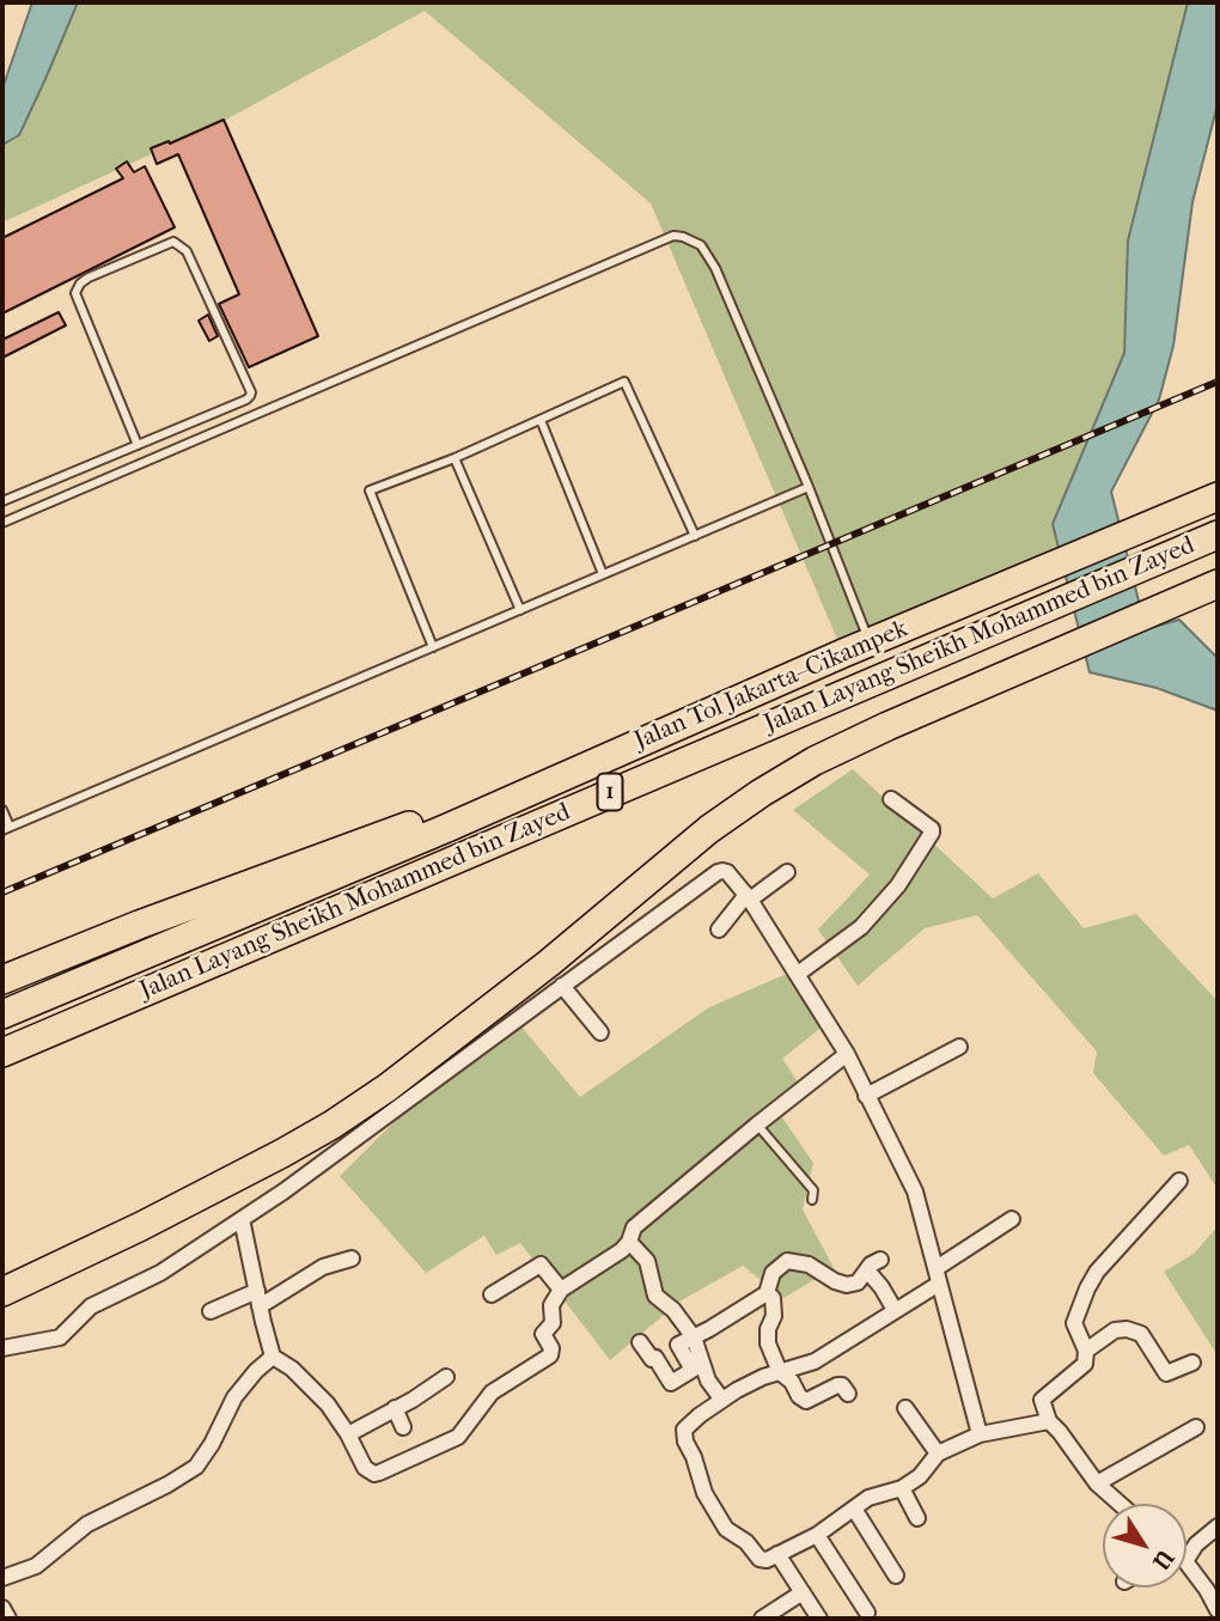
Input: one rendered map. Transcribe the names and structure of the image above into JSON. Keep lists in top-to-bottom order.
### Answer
{
  "streets": {
    "highway": ["Jalan Layang Sheikh Mohammed bin Zayed", "Jalan Tol Jakarta–Cikampek", "1"]
  },
  "north": "bottom right"
}
